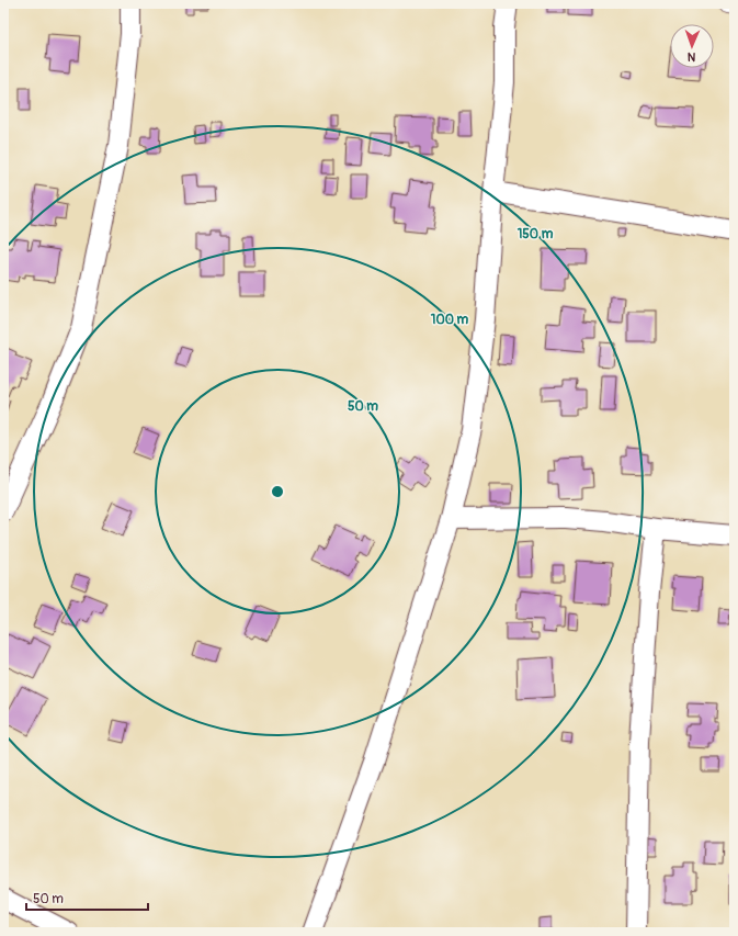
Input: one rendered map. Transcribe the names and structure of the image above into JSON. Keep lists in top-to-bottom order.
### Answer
{
  "scale_bar": "50 m",
  "north": "bottom",
  "rings": ["150 m", "100 m", "50 m"]
}
